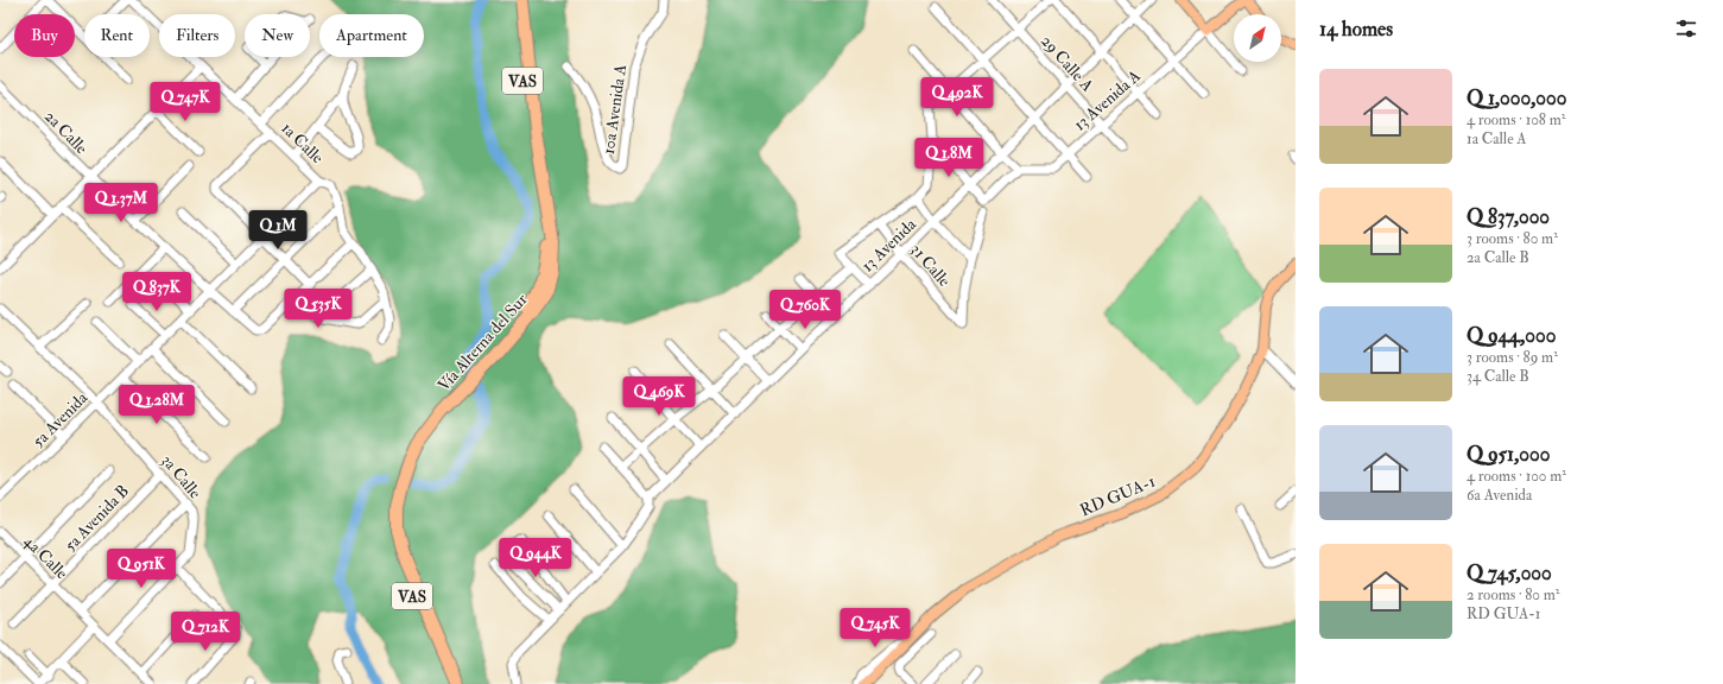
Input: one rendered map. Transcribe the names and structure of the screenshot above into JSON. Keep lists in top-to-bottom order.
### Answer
{
  "streets": {
    "highway": ["VAS", "Vía Alterna del Sur"],
    "main road": ["13 Avenida A", "RD GUA-1"],
    "street": [
      "29 Calle A",
      "10a Avenida A",
      "2a Calle",
      "1a Calle",
      "13 Avenida",
      "31 Calle",
      "5a Avenida",
      "3a Calle",
      "5a Avenida B",
      "4a Calle"
    ]
  },
  "crossings": [
    ["29 Calle A", "13 Avenida A"],
    ["29 Calle A", "13 Avenida"],
    ["2a Calle", "5a Avenida"],
    ["1a Calle", "5a Avenida"],
    ["13 Avenida", "31 Calle"],
    ["5a Avenida", "3a Calle"],
    ["3a Calle", "5a Avenida B"],
    ["5a Avenida B", "4a Calle"]
  ],
  "north": "top right",
  "page": {
    "heading": "14 homes",
    "chip": [
      "Buy",
      "Rent",
      "Filters",
      "New",
      "Apartment"
    ],
    "list": [
      {
        "name": "Q 1,000,000",
        "note": "4 rooms · 108 m² · 1a Calle A"
      },
      {
        "name": "Q 837,000",
        "note": "3 rooms · 80 m² · 2a Calle B"
      },
      {
        "name": "Q 944,000",
        "note": "3 rooms · 89 m² · 34 Calle B"
      },
      {
        "name": "Q 951,000",
        "note": "4 rooms · 100 m² · 6a Avenida"
      },
      {
        "name": "Q 745,000",
        "note": "2 rooms · 80 m² · RD GUA-1"
      }
    ],
    "price": [
      "Q 492K",
      "Q 747K",
      "Q 1.8M",
      "Q 1.37M",
      "Q 1M",
      "Q 837K",
      "Q 535K",
      "Q 760K",
      "Q 469K",
      "Q 1.28M",
      "Q 944K",
      "Q 951K",
      "Q 745K",
      "Q 712K"
    ]
  }
}
